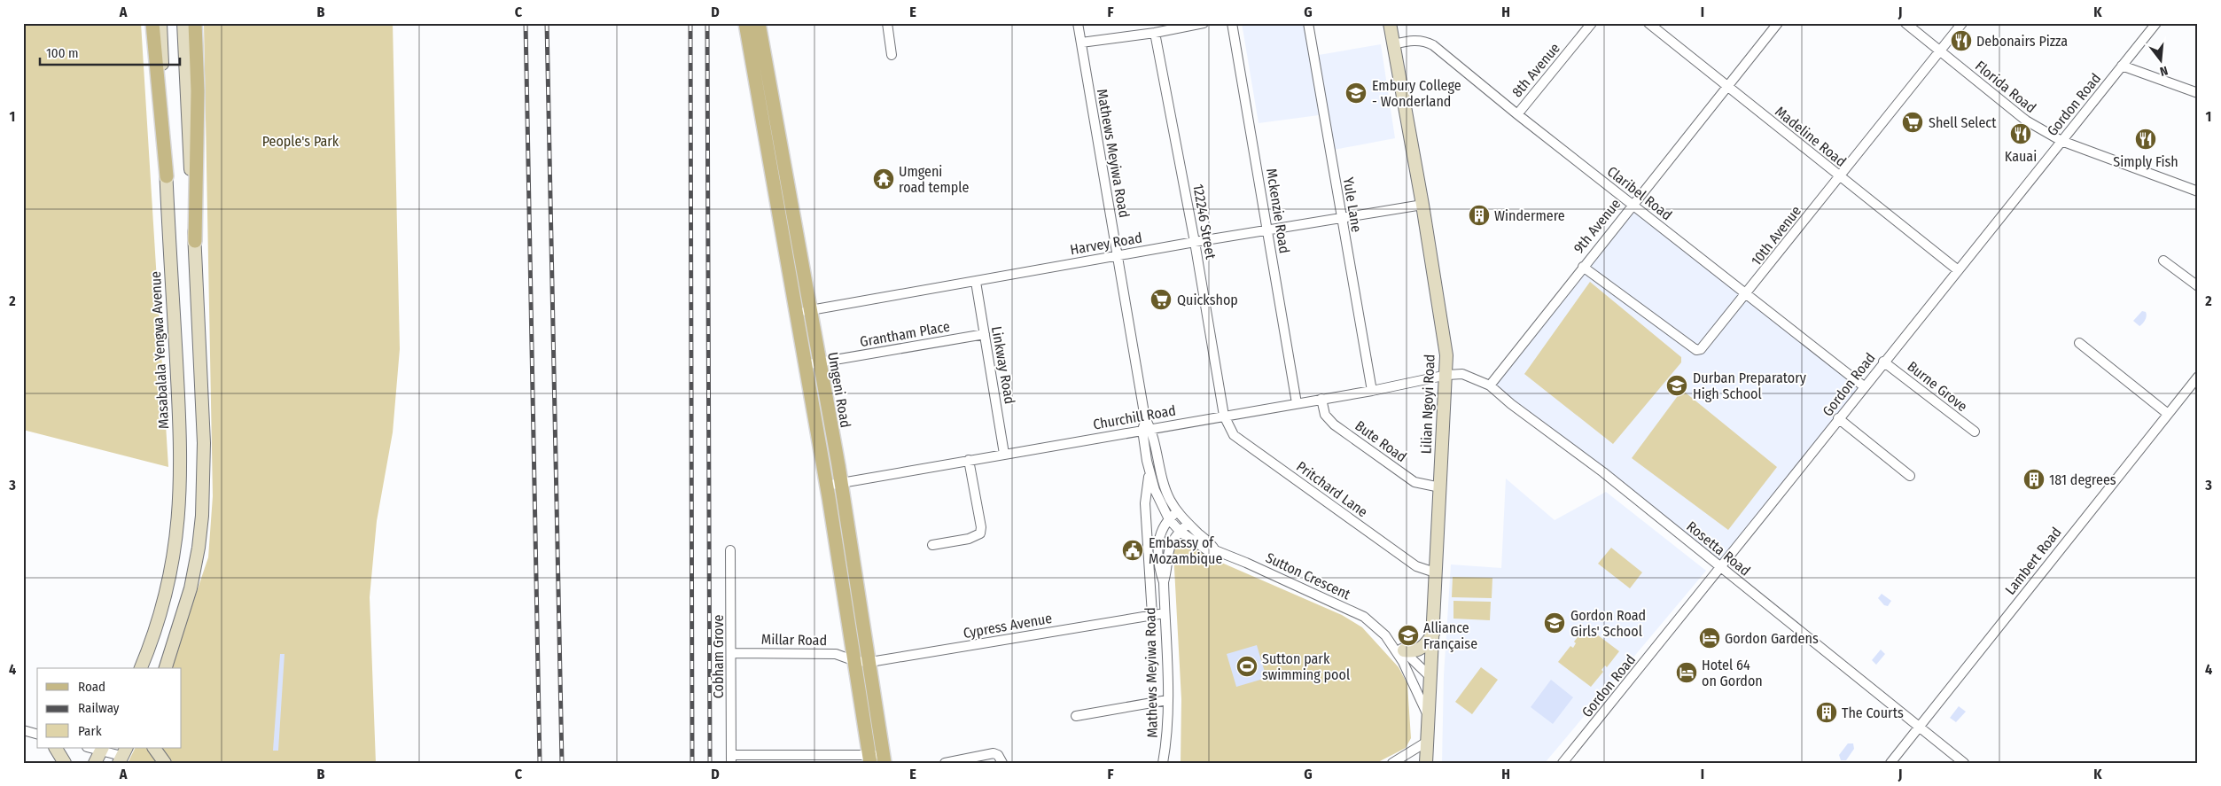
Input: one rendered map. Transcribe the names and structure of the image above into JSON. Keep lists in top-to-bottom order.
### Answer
{
  "streets": {
    "main road": ["Masabalala Yengwa Avenue", "Umgeni Road", "Lilian Ngoyi Road"],
    "street": [
      "8th Avenue",
      "Florida Road",
      "Gordon Road",
      "Madeline Road",
      "Mathews Meyiwa Road",
      "Claribel Road",
      "Yule Lane",
      "Mckenzie Road",
      "122246 Street",
      "9th Avenue",
      "10th Avenue",
      "Harvey Road",
      "Grantham Place",
      "Linkway Road",
      "Burne Grove",
      "Churchill Road",
      "Bute Road",
      "Pritchard Lane",
      "Rosetta Road",
      "Lambert Road",
      "Sutton Crescent",
      "Cypress Avenue",
      "Millar Road",
      "Cobham Grove"
    ]
  },
  "crossings": [
    ["8th Avenue", "Claribel Road"],
    ["Florida Road", "Gordon Road"],
    ["Florida Road", "10th Avenue"],
    ["Gordon Road", "Madeline Road"],
    ["Gordon Road", "Claribel Road"],
    ["Gordon Road", "Burne Grove"],
    ["Gordon Road", "Rosetta Road"],
    ["Madeline Road", "9th Avenue"],
    ["Madeline Road", "10th Avenue"],
    ["Mathews Meyiwa Road", "Harvey Road"],
    ["Mathews Meyiwa Road", "Churchill Road"],
    ["Mathews Meyiwa Road", "Sutton Crescent"],
    ["Mathews Meyiwa Road", "Cypress Avenue"],
    ["Claribel Road", "9th Avenue"],
    ["Claribel Road", "10th Avenue"],
    ["Claribel Road", "Lilian Ngoyi Road"],
    ["Yule Lane", "Harvey Road"],
    ["Yule Lane", "Churchill Road"],
    ["Mckenzie Road", "Harvey Road"],
    ["Mckenzie Road", "Churchill Road"],
    ["122246 Street", "Harvey Road"],
    ["122246 Street", "Churchill Road"],
    ["122246 Street", "Pritchard Lane"],
    ["9th Avenue", "10th Avenue"],
    ["9th Avenue", "Rosetta Road"],
    ["Harvey Road", "Linkway Road"],
    ["Harvey Road", "Umgeni Road"],
    ["Harvey Road", "Lilian Ngoyi Road"],
    ["Grantham Place", "Linkway Road"],
    ["Grantham Place", "Umgeni Road"],
    ["Linkway Road", "Churchill Road"],
    ["Umgeni Road", "Churchill Road"],
    ["Umgeni Road", "Cypress Avenue"],
    ["Umgeni Road", "Millar Road"],
    ["Lilian Ngoyi Road", "Churchill Road"],
    ["Lilian Ngoyi Road", "Bute Road"],
    ["Lilian Ngoyi Road", "Pritchard Lane"],
    ["Lilian Ngoyi Road", "Rosetta Road"],
    ["Lilian Ngoyi Road", "Sutton Crescent"],
    ["Churchill Road", "Bute Road"],
    ["Churchill Road", "Pritchard Lane"],
    ["Churchill Road", "Rosetta Road"],
    ["Rosetta Road", "Lambert Road"],
    ["Cypress Avenue", "Millar Road"],
    ["Millar Road", "Cobham Grove"]
  ],
  "parks": ["People's Park"],
  "places": {
    "restaurant": ["Debonairs Pizza", "Kauai", "Simply Fish"],
    "school or university": [
      "Embury College - Wonderland",
      "Durban Preparatory High School",
      "Gordon Road Girls' School",
      "Alliance Française"
    ],
    "supermarket": ["Shell Select", "Quickshop"],
    "temple": ["Umgeni road temple"],
    "building": ["Windermere", "181 degrees", "The Courts"],
    "public building": ["Embassy of Mozambique"],
    "hotel": ["Gordon Gardens", "Hotel 64 on Gordon"],
    "sports": ["Sutton park swimming pool"]
  },
  "legend": ["Road", "Railway", "Park"],
  "scale_bar": "100 m",
  "north": "bottom",
  "grid": {
    "columns": [
      "A",
      "B",
      "C",
      "D",
      "E",
      "F",
      "G",
      "H",
      "I",
      "J",
      "K"
    ],
    "rows": [
      "1",
      "2",
      "3",
      "4"
    ]
  }
}
